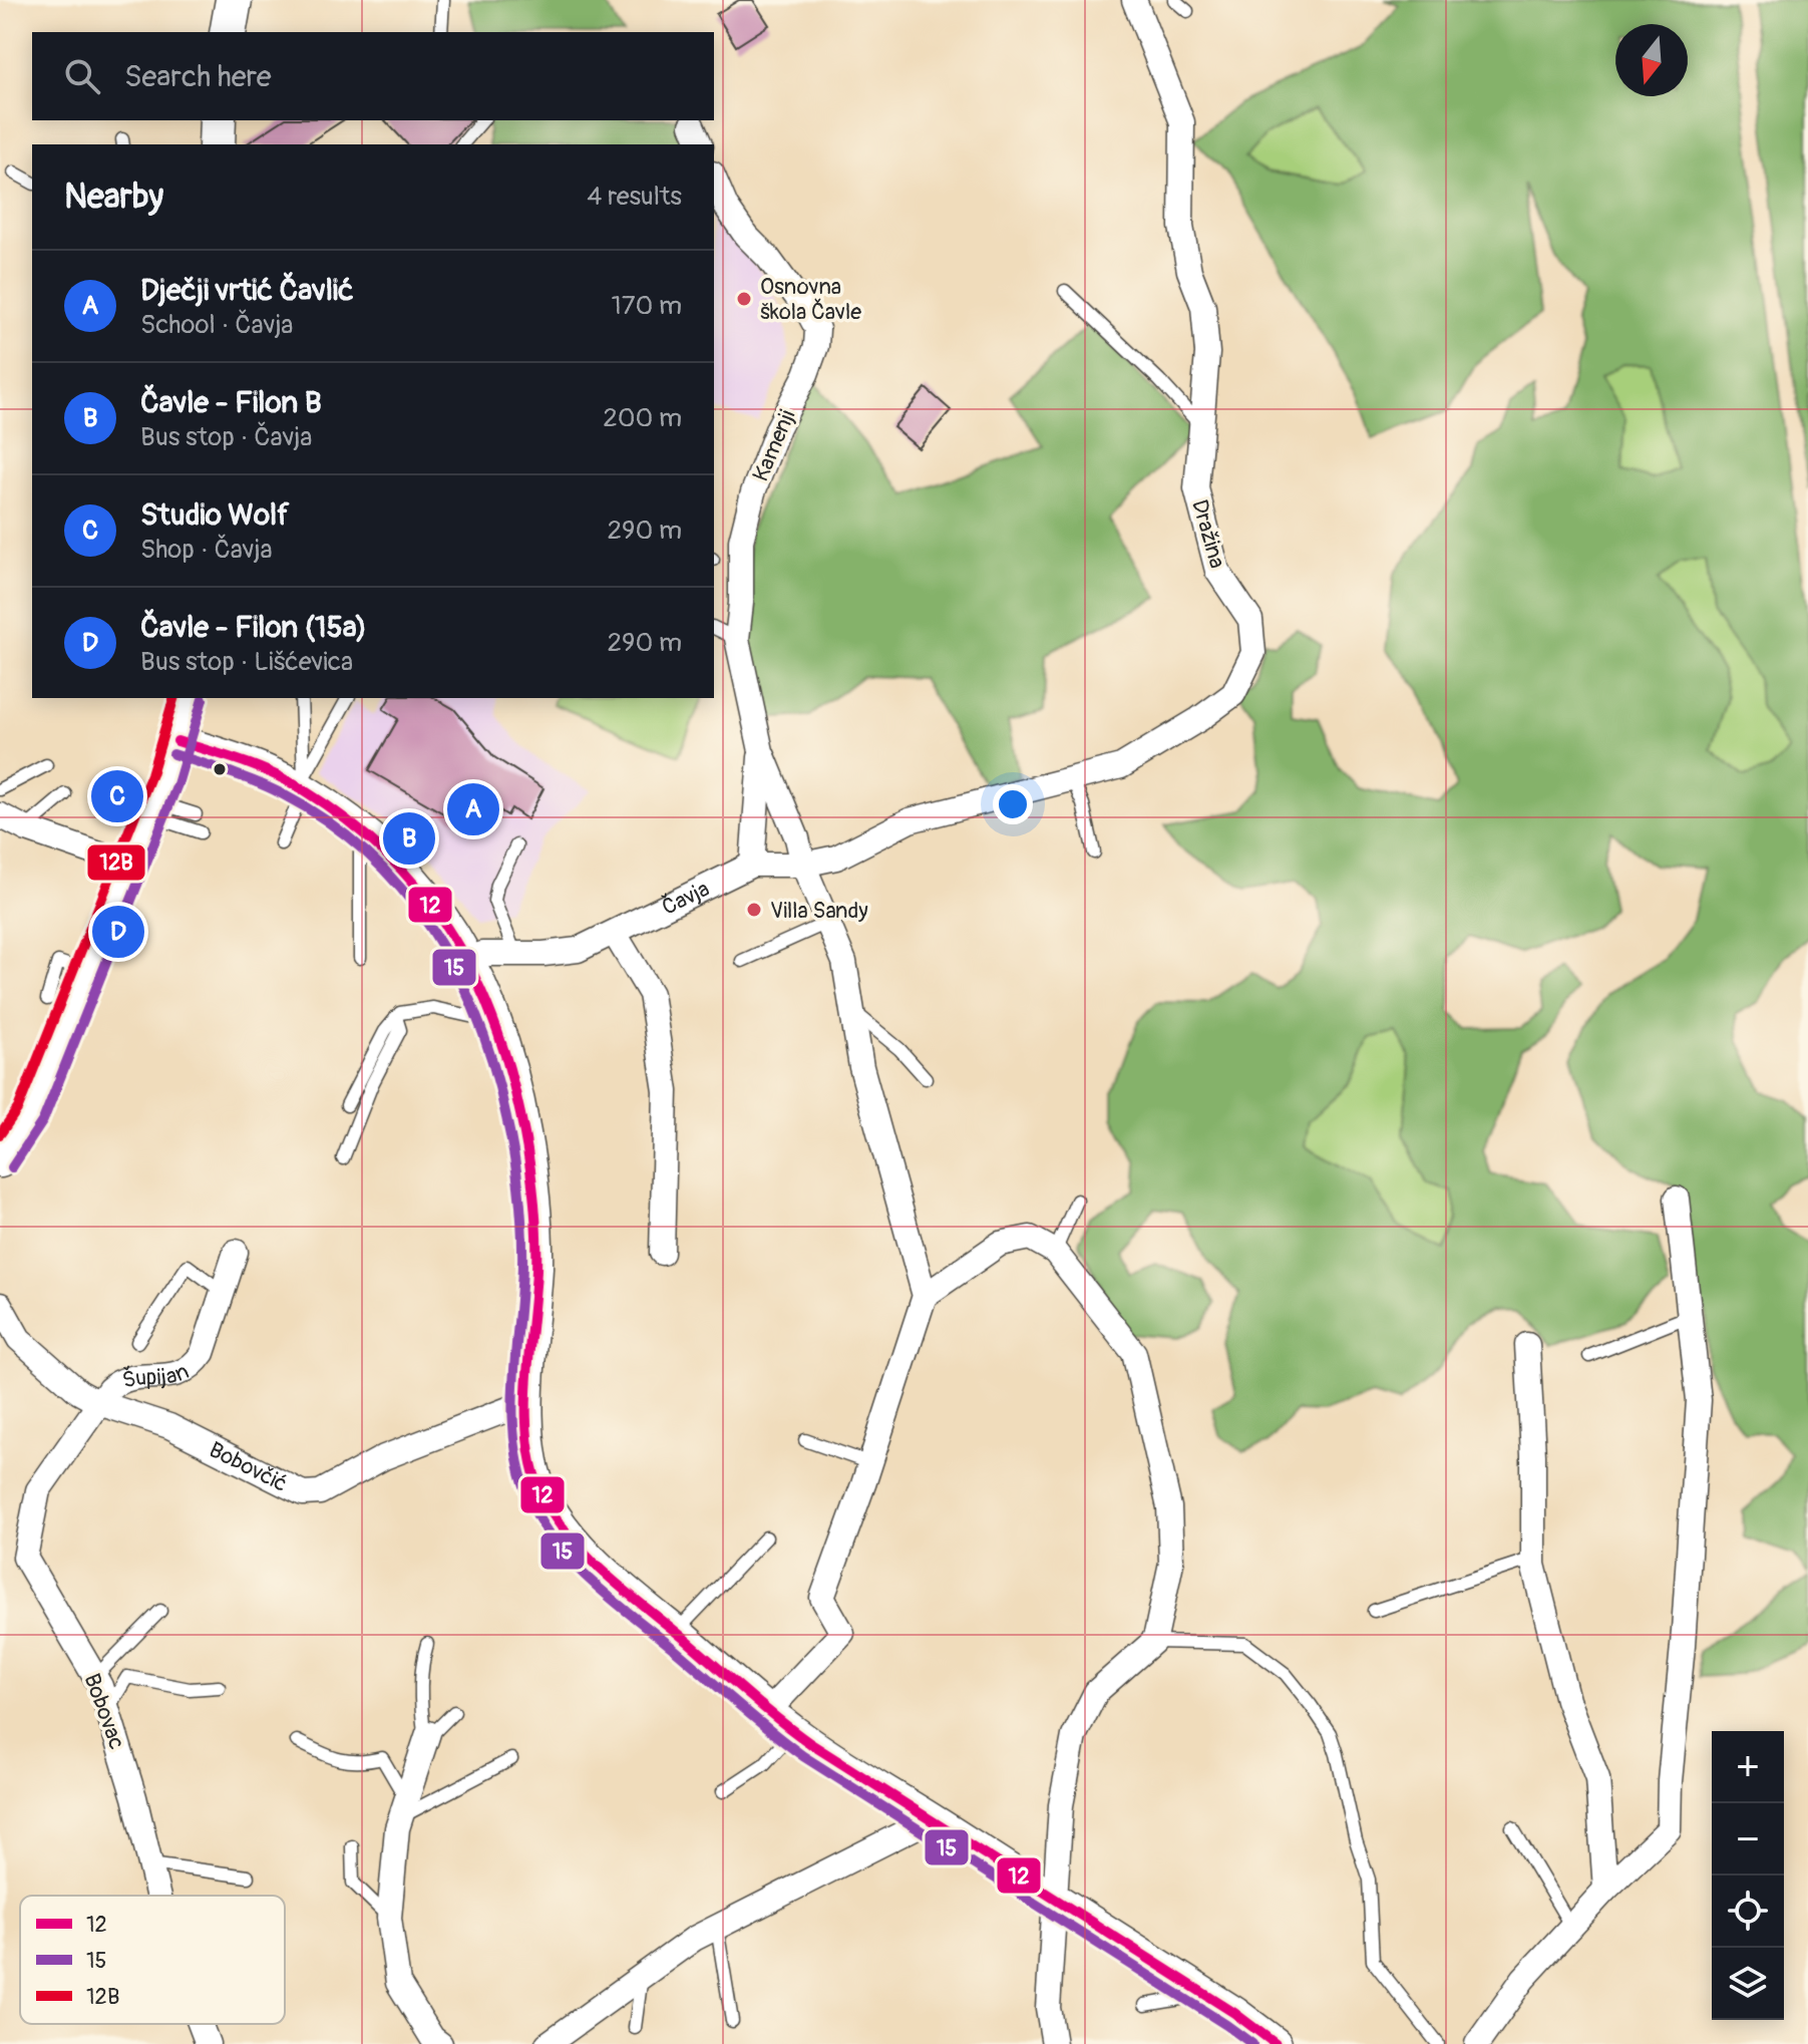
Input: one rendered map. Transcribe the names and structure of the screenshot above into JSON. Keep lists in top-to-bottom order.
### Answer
{
  "streets": {
    "street": [
      "Kamenji",
      "Dražina",
      "Čavja",
      "Šupijan",
      "Bobovčić",
      "Bobovac"
    ]
  },
  "crossings": [
    ["Kamenji", "Dražina"],
    ["Kamenji", "Čavja"],
    ["Dražina", "Čavja"],
    ["Šupijan", "Bobovčić"],
    ["Šupijan", "Bobovac"],
    ["Bobovčić", "Bobovac"]
  ],
  "places": ["Osnovna škola Čavle", "Villa Sandy"],
  "lines": ["transit line 12B", "transit line 15", "transit line 12"],
  "legend": ["12", "15", "12B"],
  "north": "bottom",
  "page": {
    "search": "Search here",
    "heading": ["Nearby", "4 results"],
    "list": [
      {
        "mark": "A",
        "name": "Dječji vrtić Čavlić",
        "note": "School · Čavja",
        "value": "170 m"
      },
      {
        "mark": "B",
        "name": "Čavle - Filon B",
        "note": "Bus stop · Čavja",
        "value": "200 m"
      },
      {
        "mark": "C",
        "name": "Studio Wolf",
        "note": "Shop · Čavja",
        "value": "290 m"
      },
      {
        "mark": "D",
        "name": "Čavle - Filon (15a)",
        "note": "Bus stop · Lišćevica",
        "value": "290 m"
      }
    ],
    "pins": [
      "C",
      "A",
      "B",
      "D"
    ],
    "map_buttons": ["+", "−"]
  }
}
